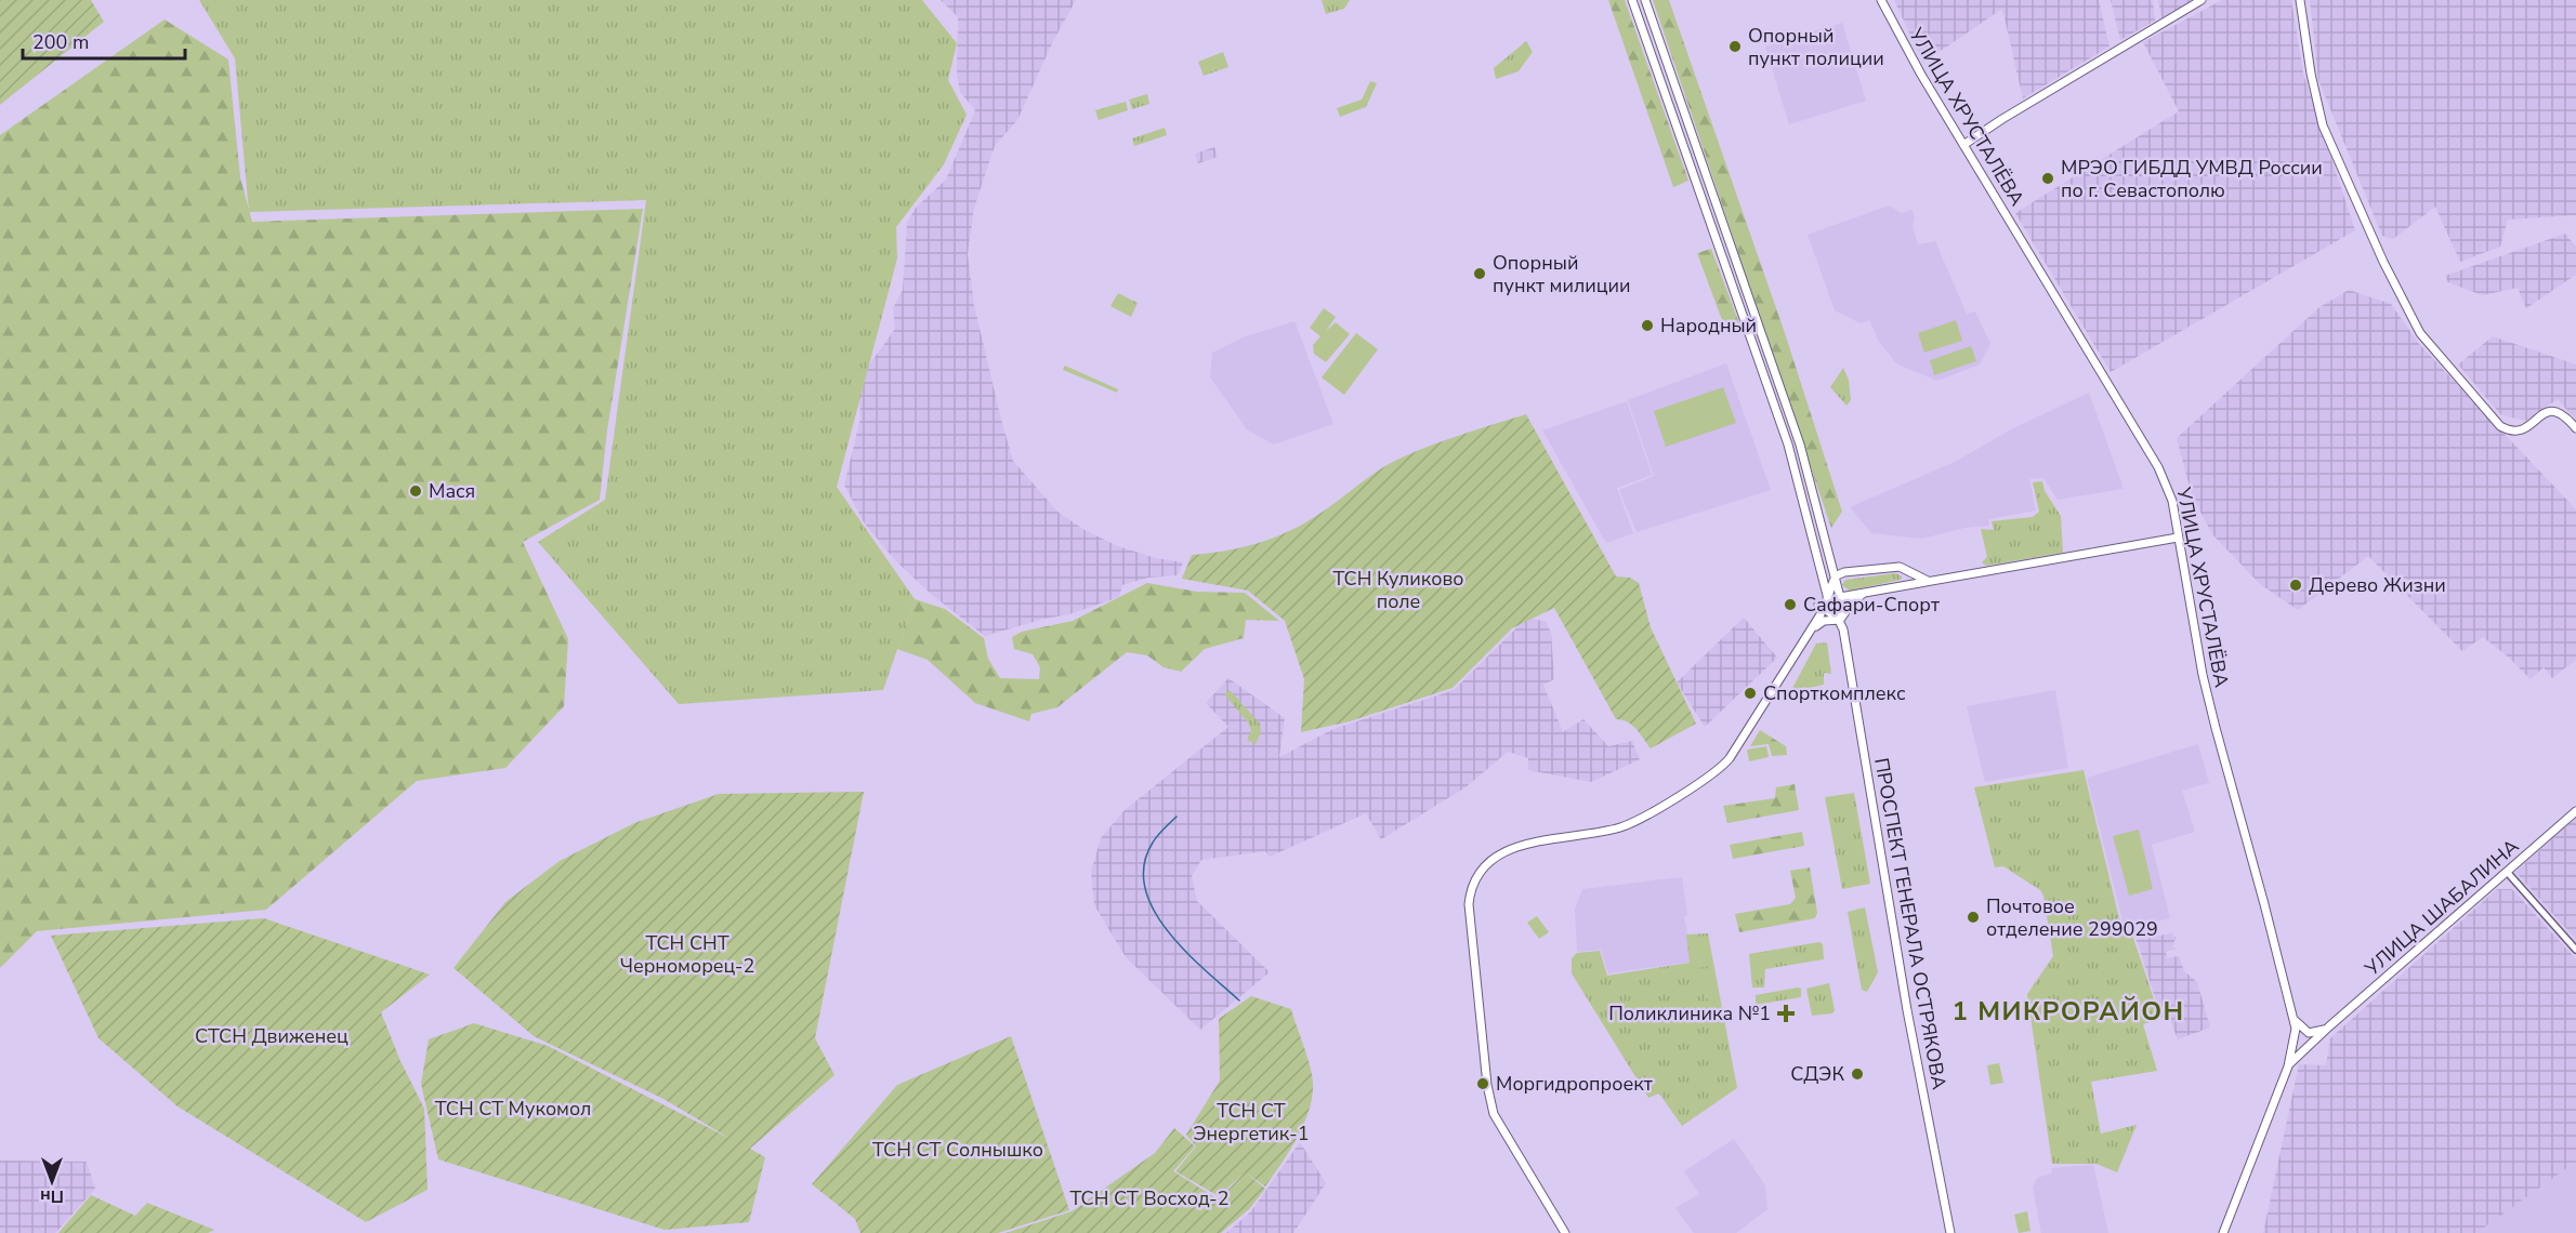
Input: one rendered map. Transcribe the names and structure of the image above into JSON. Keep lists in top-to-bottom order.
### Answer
{
  "streets": {
    "main road": ["УЛИЦА ХРУСТАЛЁВА", "УЛИЦА ШАБАЛИНА", "ПРОСПЕКТ ГЕНЕРАЛА ОСТРЯКОВА"]
  },
  "crossings": [
    ["УЛИЦА ХРУСТАЛЁВА", "УЛИЦА ШАБАЛИНА"]
  ],
  "districts": ["1 МИКРОРАЙОН"],
  "parks": [
    "ТСН Куликово поле",
    "ТСН СНТ Черноморец-2",
    "СТСН Движенец",
    "ТСН СТ Мукомол",
    "ТСН СТ Энергетик-1",
    "ТСН СТ Солнышко",
    "ТСН СТ Восход-2"
  ],
  "places": {
    "other": [
      "Опорный пункт полиции",
      "МРЭО ГИБДД УМВД России по г. Севастополю",
      "Опорный пункт милиции",
      "Народный",
      "Мася",
      "Дерево Жизни",
      "Сафари-Спорт",
      "Спорткомплекс",
      "Почтовое отделение 299029",
      "СДЭК",
      "Моргидропроект"
    ],
    "health": ["Поликлиника №1"]
  },
  "scale_bar": "200 m",
  "north": "bottom"
}
